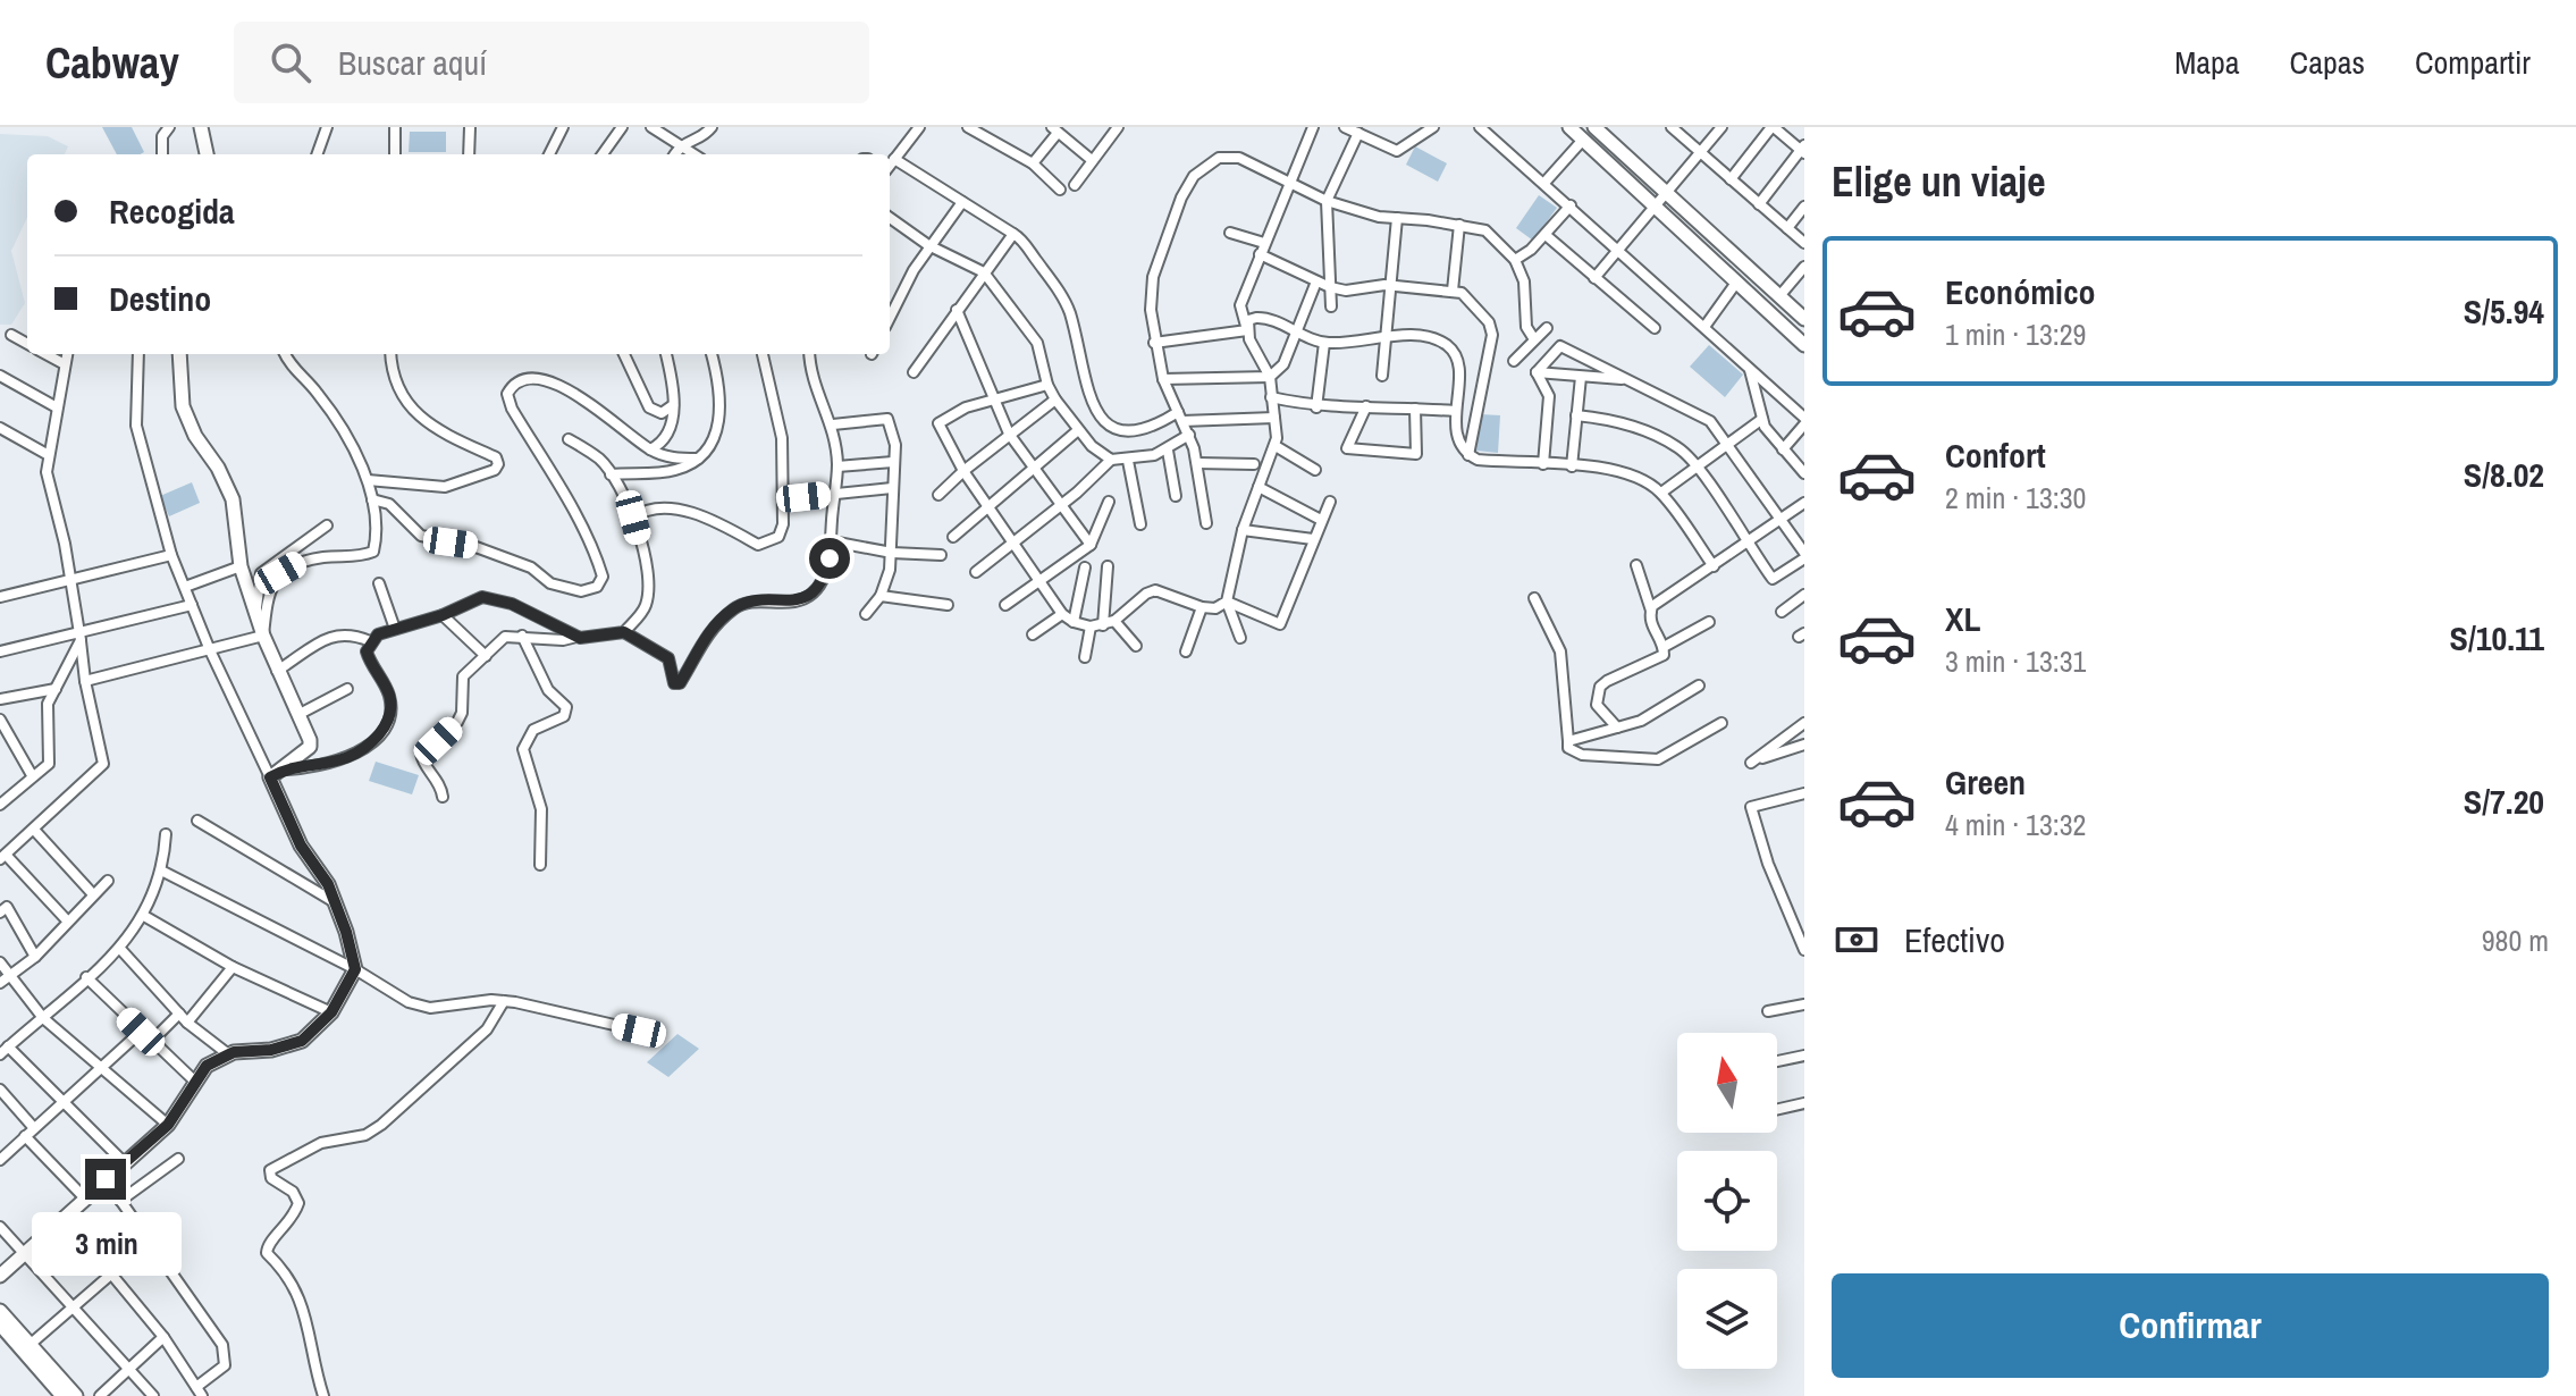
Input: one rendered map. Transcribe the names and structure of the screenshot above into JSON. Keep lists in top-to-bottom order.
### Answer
{
  "north": "top",
  "page": {
    "header": "Cabway",
    "search": "Buscar aquí",
    "nav": ["Mapa", "Capas", "Compartir"],
    "heading": "Elige un viaje",
    "banner": ["Recogida", "Destino"],
    "list": [
      {
        "name": "Económico",
        "note": "1 min · 13:29",
        "value": "S/5.94"
      },
      {
        "name": "Confort",
        "note": "2 min · 13:30",
        "value": "S/8.02"
      },
      {
        "name": "XL",
        "note": "3 min · 13:31",
        "value": "S/10.11"
      },
      {
        "name": "Green",
        "note": "4 min · 13:32",
        "value": "S/7.20"
      }
    ],
    "pay": ["Efectivo", "980 m"],
    "bubble": "3 min",
    "buttons": "Confirmar"
  }
}
